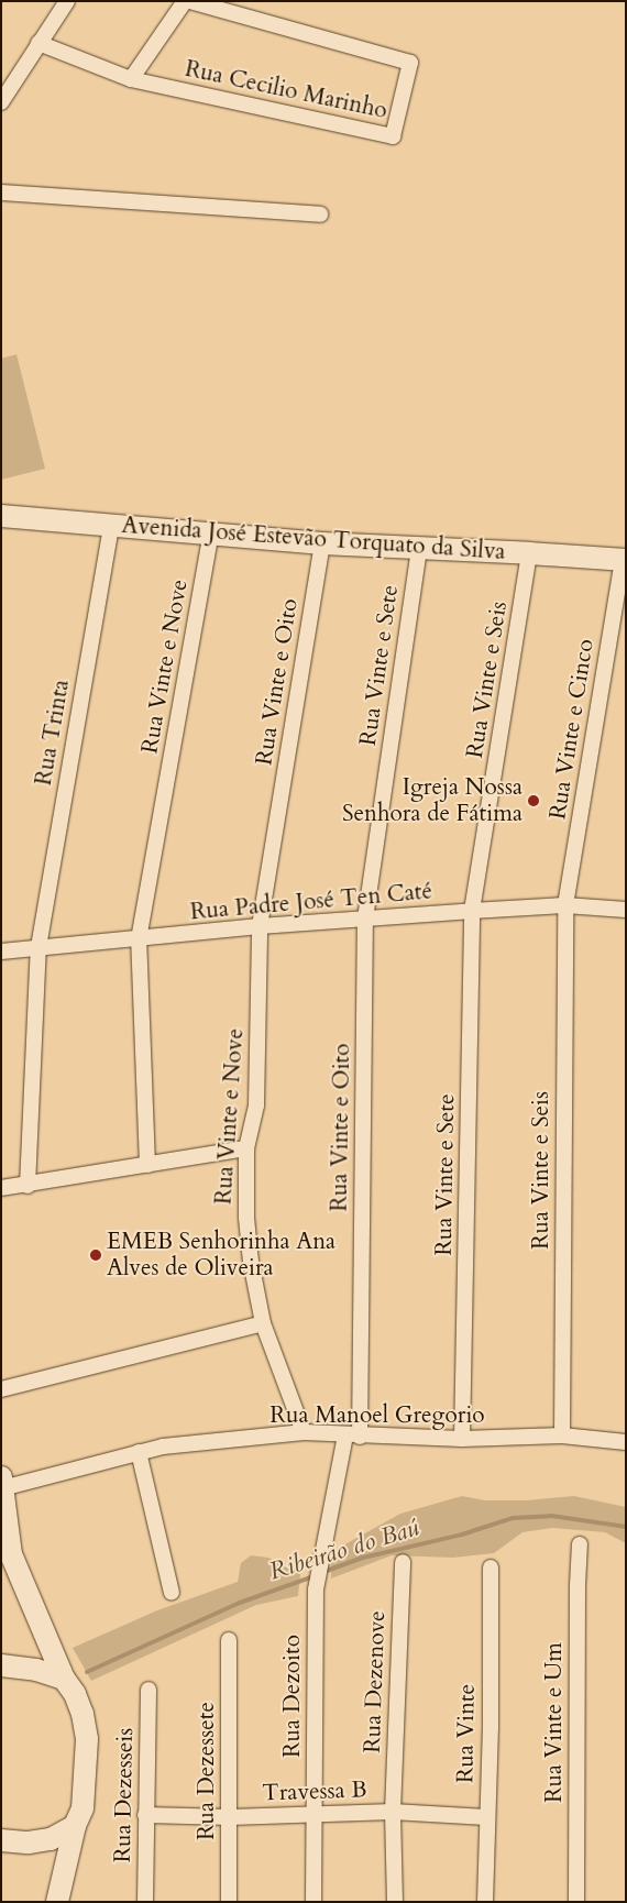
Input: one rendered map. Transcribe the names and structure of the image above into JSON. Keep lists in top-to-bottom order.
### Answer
{
  "streets": {
    "main road": ["Avenida José Estevão Torquato da Silva"],
    "street": [
      "Rua Cecilio Marinho",
      "Rua Vinte e Sete",
      "Rua Vinte e Nove",
      "Rua Vinte e Seis",
      "Rua Vinte e Oito",
      "Rua Vinte e Cinco",
      "Rua Trinta",
      "Rua Padre José Ten Caté",
      "Rua Manoel Gregorio",
      "Rua Dezenove",
      "Rua Dezoito",
      "Rua Vinte e Um",
      "Rua Vinte",
      "Rua Dezessete",
      "Travessa B",
      "Rua Dezesseis"
    ]
  },
  "crossings": [
    ["Avenida José Estevão Torquato da Silva", "Rua Vinte e Sete"],
    ["Avenida José Estevão Torquato da Silva", "Rua Vinte e Nove"],
    ["Avenida José Estevão Torquato da Silva", "Rua Vinte e Seis"],
    ["Avenida José Estevão Torquato da Silva", "Rua Vinte e Oito"],
    ["Avenida José Estevão Torquato da Silva", "Rua Vinte e Cinco"],
    ["Avenida José Estevão Torquato da Silva", "Rua Trinta"],
    ["Rua Vinte e Sete", "Rua Vinte e Seis"],
    ["Rua Vinte e Sete", "Rua Vinte e Oito"],
    ["Rua Vinte e Sete", "Rua Padre José Ten Caté"],
    ["Rua Vinte e Sete", "Rua Manoel Gregorio"],
    ["Rua Vinte e Nove", "Rua Vinte e Oito"],
    ["Rua Vinte e Nove", "Rua Padre José Ten Caté"],
    ["Rua Vinte e Nove", "Rua Manoel Gregorio"],
    ["Rua Vinte e Seis", "Rua Vinte e Cinco"],
    ["Rua Vinte e Seis", "Rua Padre José Ten Caté"],
    ["Rua Vinte e Seis", "Rua Manoel Gregorio"],
    ["Rua Vinte e Oito", "Rua Padre José Ten Caté"],
    ["Rua Vinte e Oito", "Rua Manoel Gregorio"],
    ["Rua Vinte e Oito", "Rua Dezoito"],
    ["Rua Vinte e Cinco", "Rua Padre José Ten Caté"],
    ["Rua Trinta", "Rua Padre José Ten Caté"],
    ["Rua Manoel Gregorio", "Rua Dezoito"],
    ["Rua Dezenove", "Travessa B"],
    ["Rua Dezoito", "Travessa B"],
    ["Rua Vinte", "Travessa B"],
    ["Rua Dezessete", "Travessa B"],
    ["Travessa B", "Rua Dezesseis"]
  ],
  "water": ["Ribeirão do Baú"],
  "places": ["Igreja Nossa Senhora de Fátima", "EMEB Senhorinha Ana Alves de Oliveira"]
}
